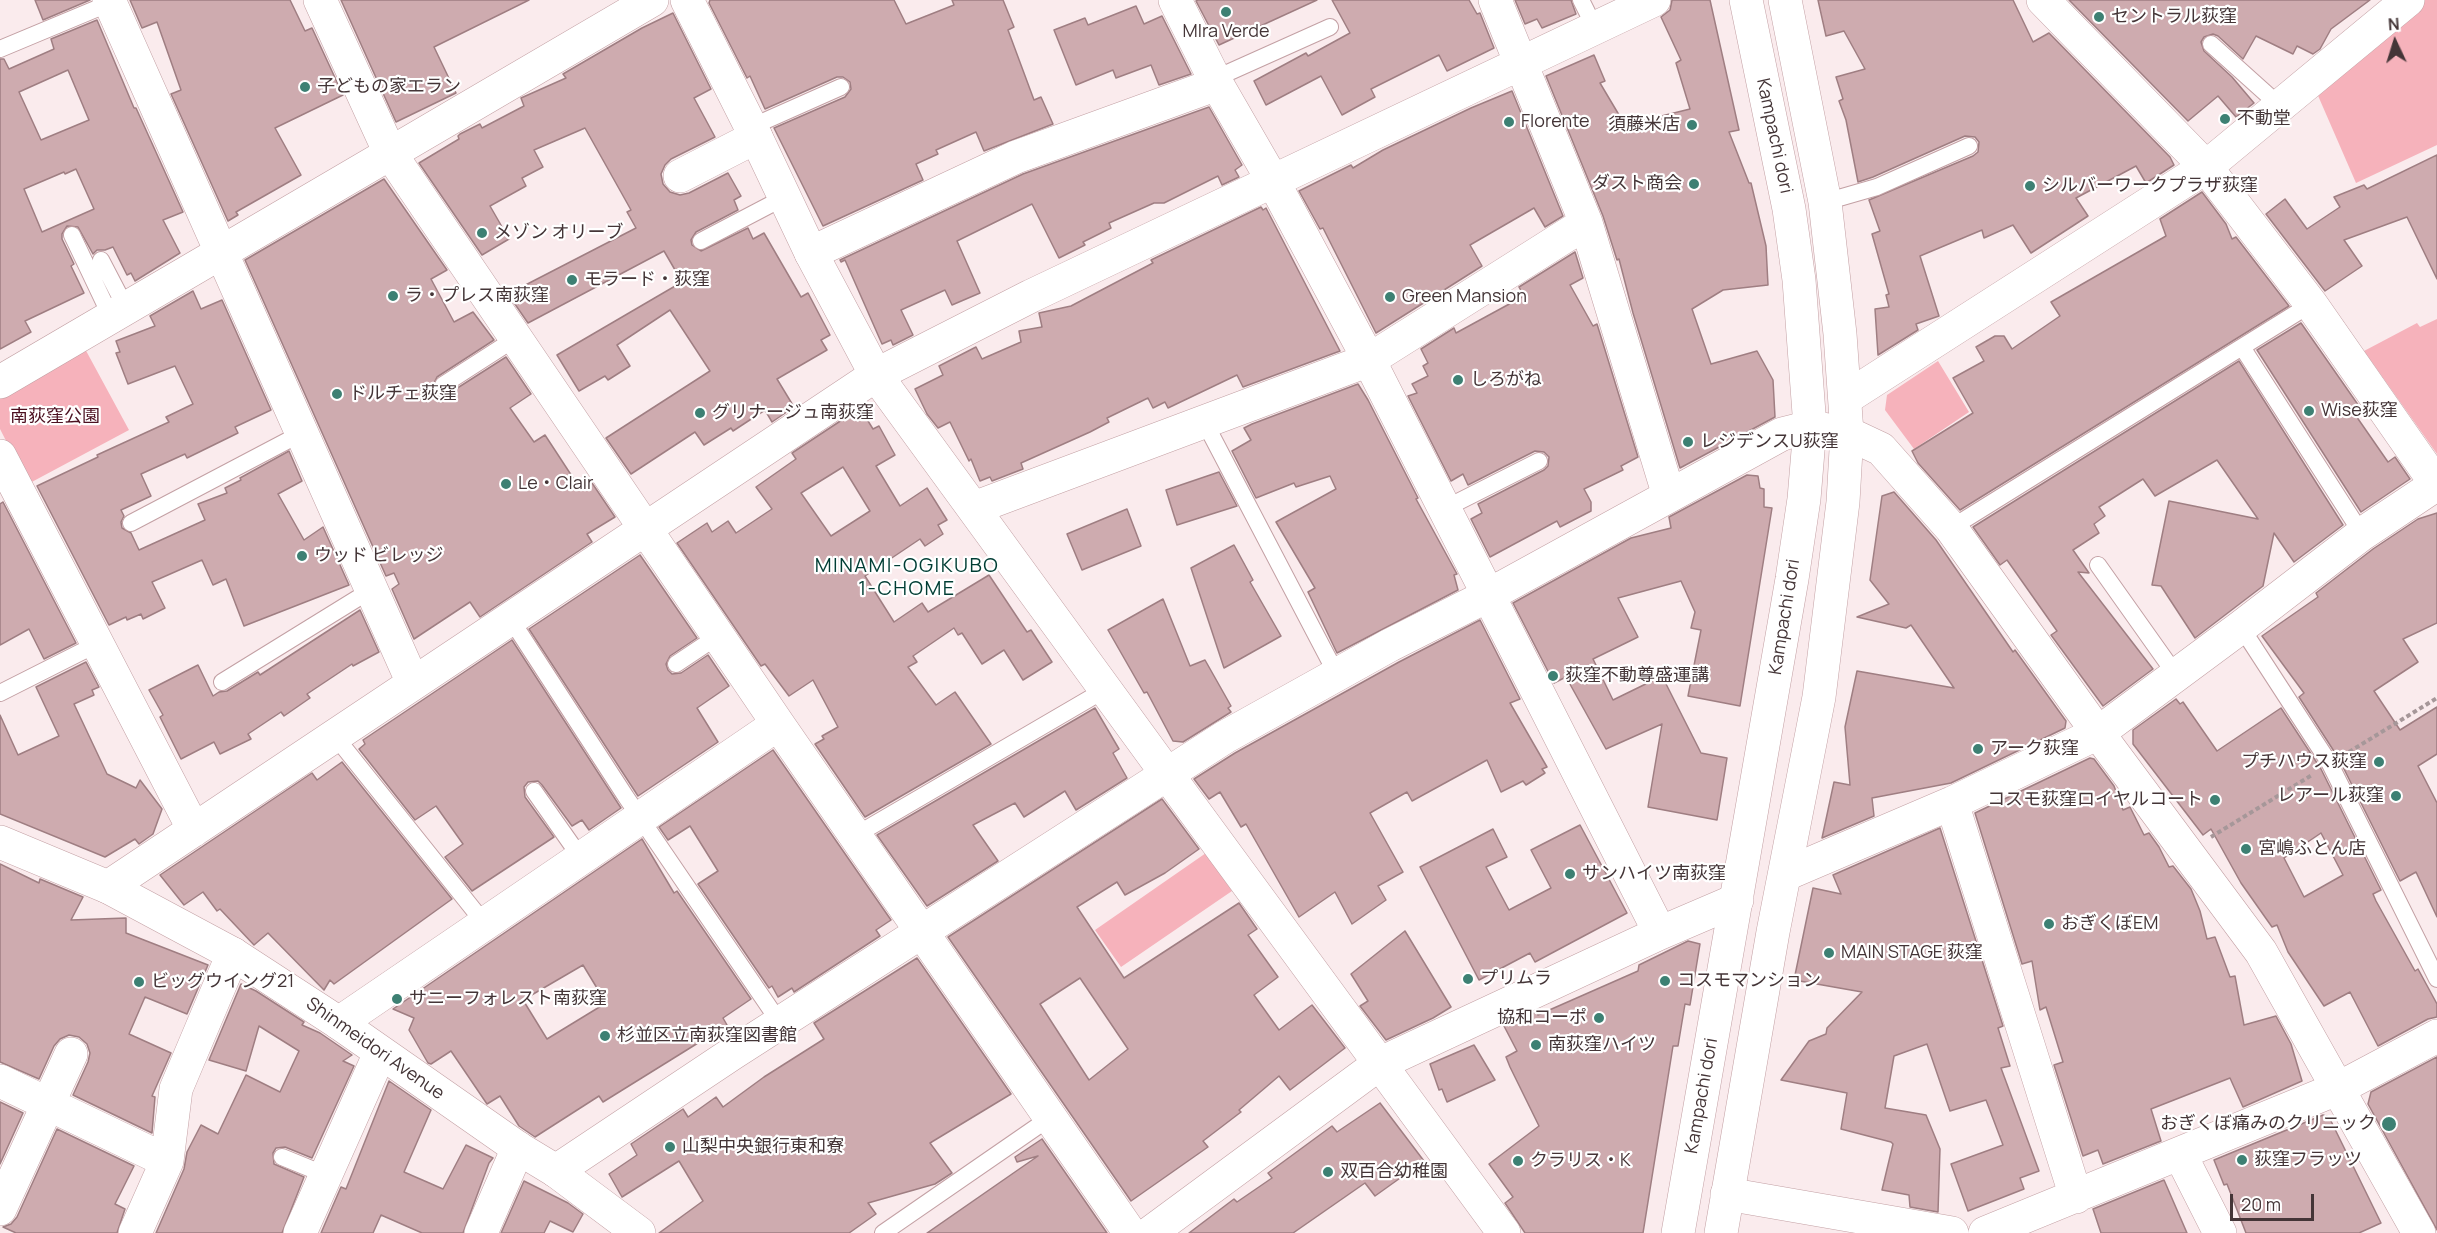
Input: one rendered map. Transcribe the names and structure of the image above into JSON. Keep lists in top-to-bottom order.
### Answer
{
  "streets": {
    "street": ["Kampachi dori", "Shinmeidori Avenue"]
  },
  "districts": ["MINAMI-OGIKUBO 1-CHOME"],
  "parks": ["南荻窪公園"],
  "places": [
    "Mlra Verde",
    "セントラル荻窪",
    "子どもの家エラン",
    "不動堂",
    "Florente",
    "須藤米店",
    "ダスト商会",
    "シルバーワークプラザ荻窪",
    "メゾン オリーブ",
    "モラード・荻窪",
    "ラ・プレス南荻窪",
    "Green Mansion",
    "しろがね",
    "ドルチェ荻窪",
    "Wise荻窪",
    "グリナージュ南荻窪",
    "レジデンスU荻窪",
    "Le・Clair",
    "ウッド ビレッジ",
    "荻窪不動尊盛運講",
    "アーク荻窪",
    "プチハウス荻窪",
    "レアール荻窪",
    "コスモ荻窪ロイヤルコート",
    "宮嶋ふとん店",
    "サンハイツ南荻窪",
    "おぎくぼEM",
    "MAIN STAGE 荻窪",
    "プリムラ",
    "コスモマンション",
    "ビッグウイング21",
    "サニーフォレスト南荻窪",
    "協和コーポ",
    "杉並区立南荻窪図書館",
    "南荻窪ハイツ",
    "おぎくぼ痛みのクリニック",
    "山梨中央銀行東和寮",
    "荻窪フラッツ",
    "クラリス・K",
    "双百合幼稚園"
  ],
  "scale_bar": "20 m",
  "north": "top"
}
